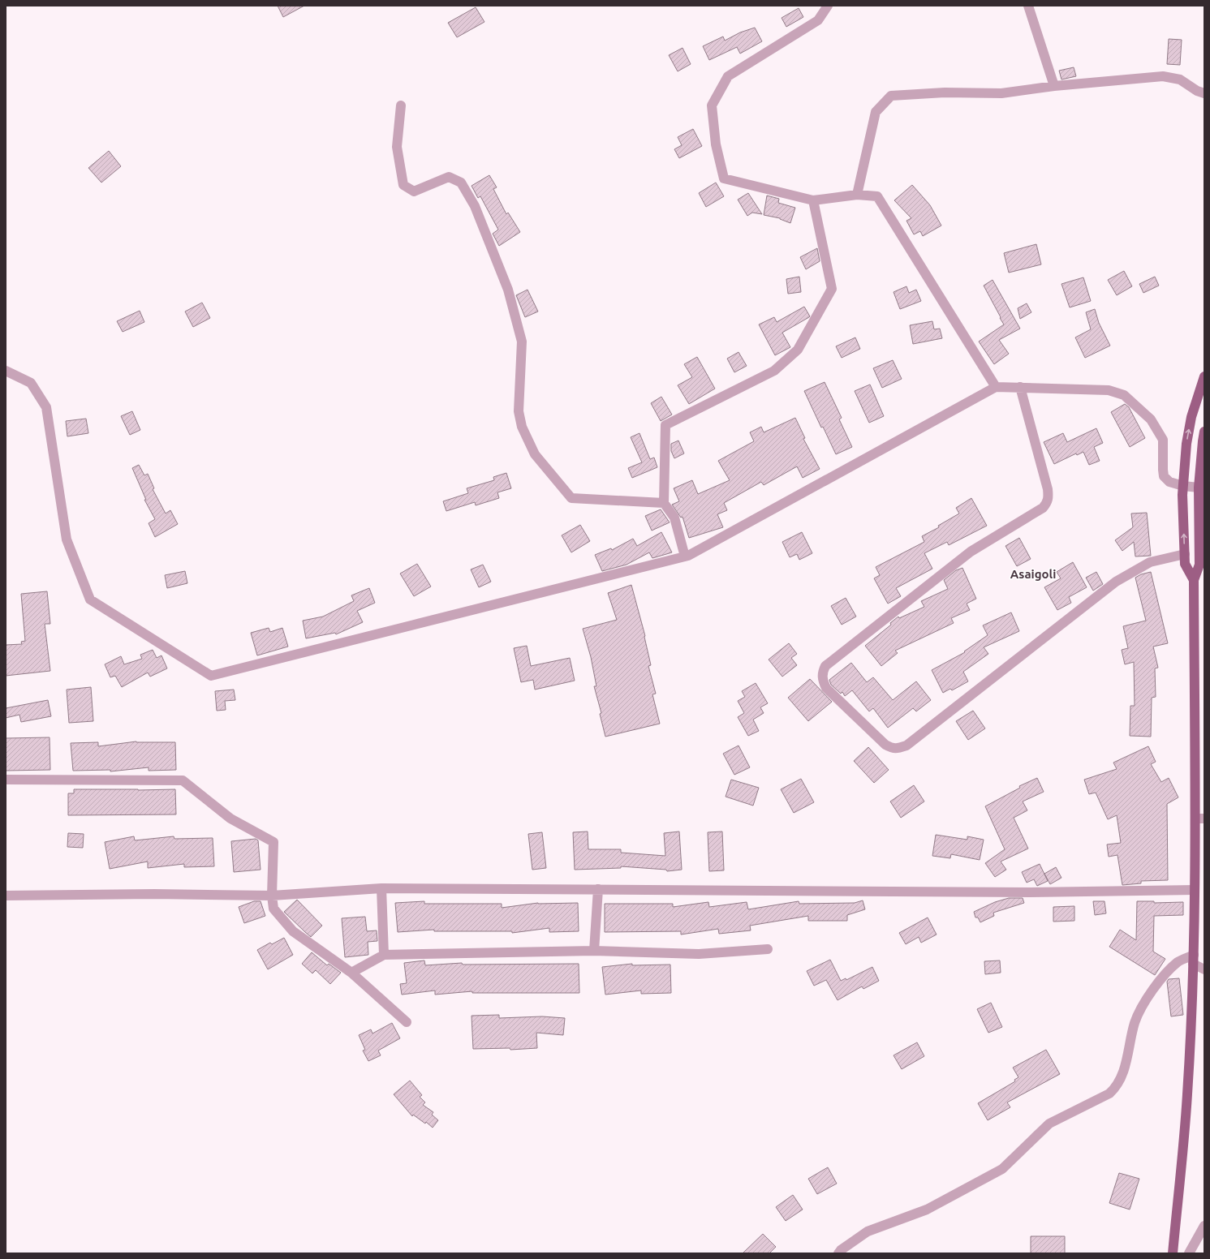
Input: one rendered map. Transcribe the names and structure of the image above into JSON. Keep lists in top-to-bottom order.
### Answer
{
  "districts": ["Asaigoli"]
}
